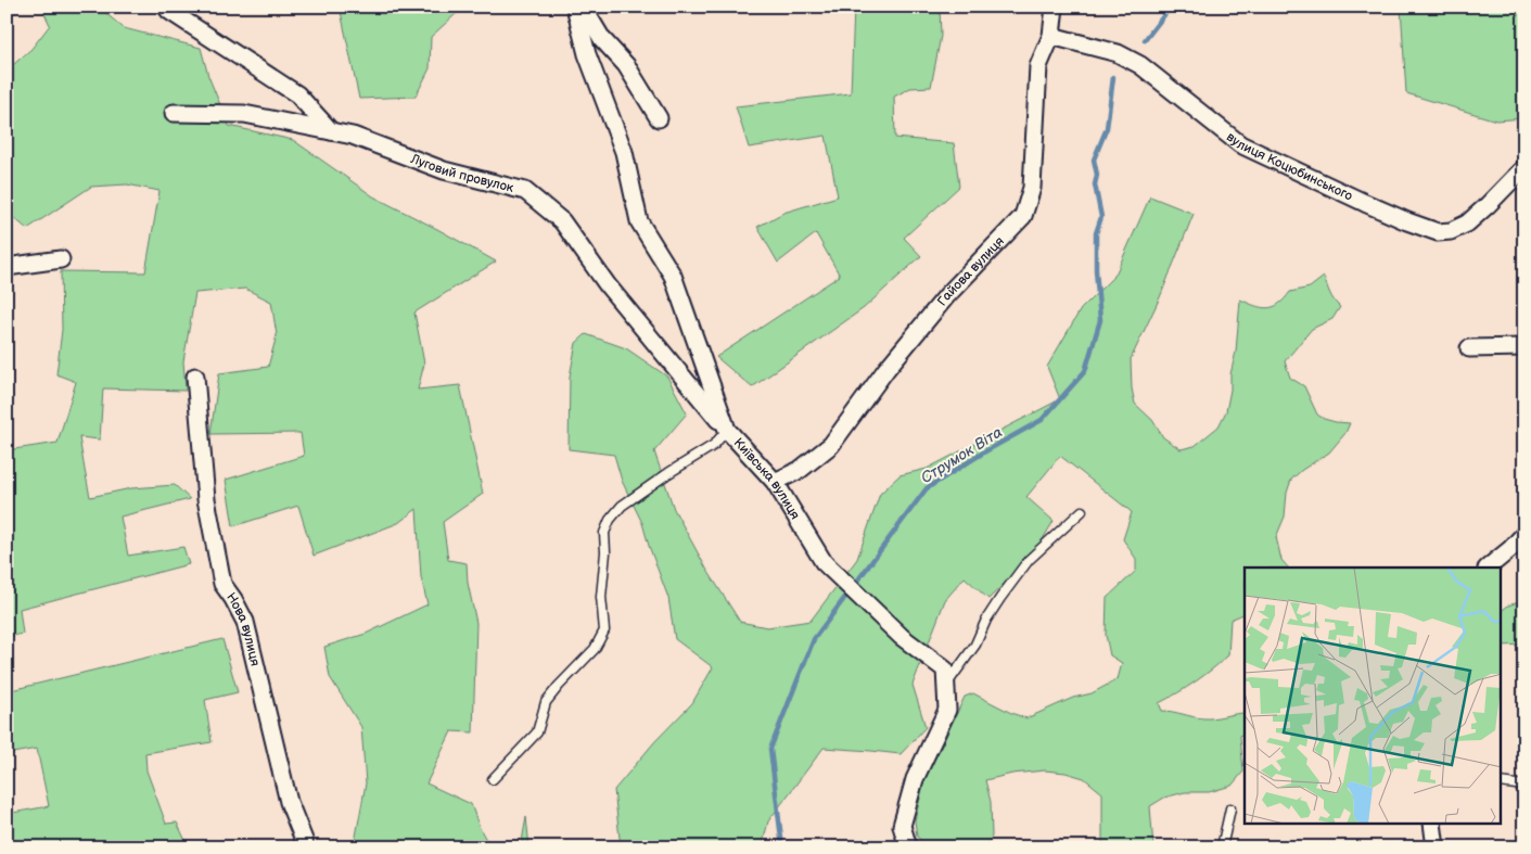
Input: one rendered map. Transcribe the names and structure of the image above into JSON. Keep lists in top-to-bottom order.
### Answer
{
  "streets": {
    "street": [
      "вулиця Коцюбинського",
      "Луговий провулок",
      "Гайова вулиця",
      "Київська вулиця",
      "Нова вулиця"
    ]
  },
  "crossings": [
    ["вулиця Коцюбинського", "Гайова вулиця"],
    ["Луговий провулок", "Київська вулиця"],
    ["Гайова вулиця", "Київська вулиця"]
  ],
  "water": ["Струмок Віта"]
}
